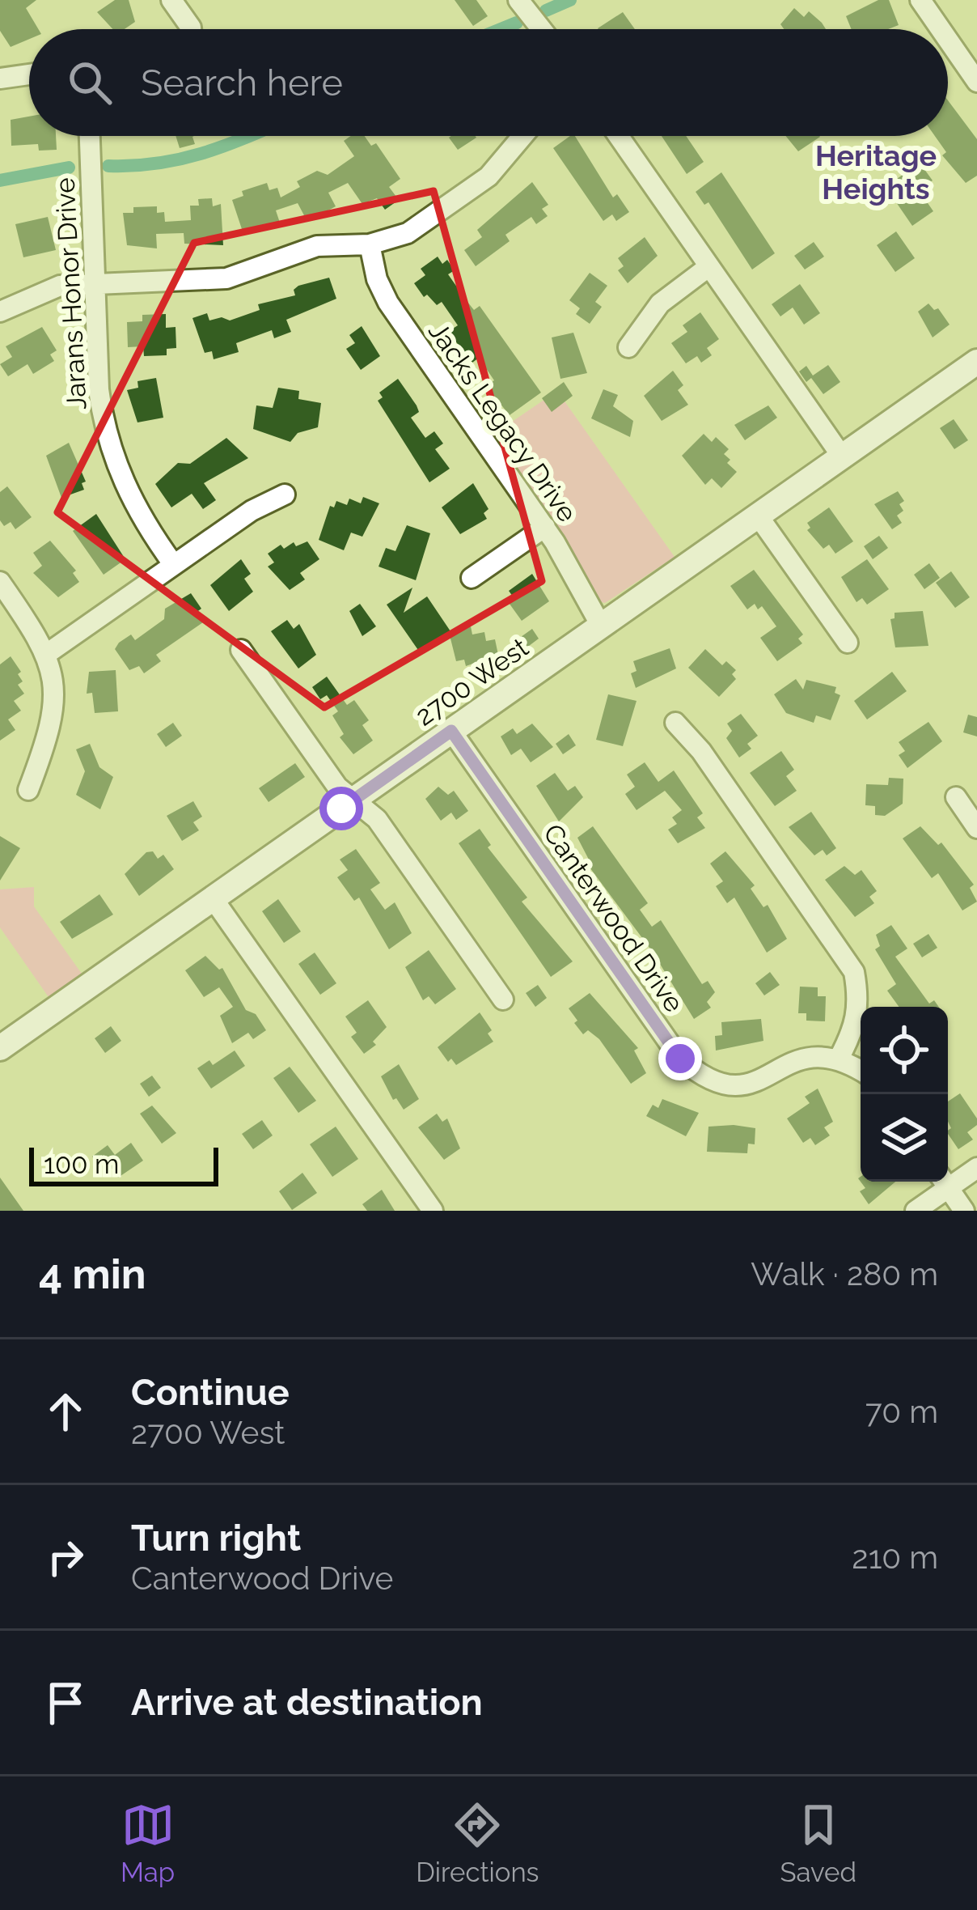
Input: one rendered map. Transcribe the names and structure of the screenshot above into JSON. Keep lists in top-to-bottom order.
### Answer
{
  "streets": {
    "main road": ["2700 West"],
    "street": ["Jarans Honor Drive", "Jacks Legacy Drive", "Canterwood Drive"]
  },
  "crossings": [
    ["Jacks Legacy Drive", "2700 West"],
    ["2700 West", "Canterwood Drive"]
  ],
  "districts": ["Heritage Heights"],
  "scale_bar": "100 m",
  "page": {
    "search": "Search here",
    "scale": "100 m",
    "heading": ["4 min", "Walk · 280 m"],
    "list": [
      ["Continue", "2700 West", "70 m"],
      ["Turn right", "Canterwood Drive", "210 m"],
      "Arrive at destination"
    ],
    "nav": ["Map", "Directions", "Saved"]
  }
}
